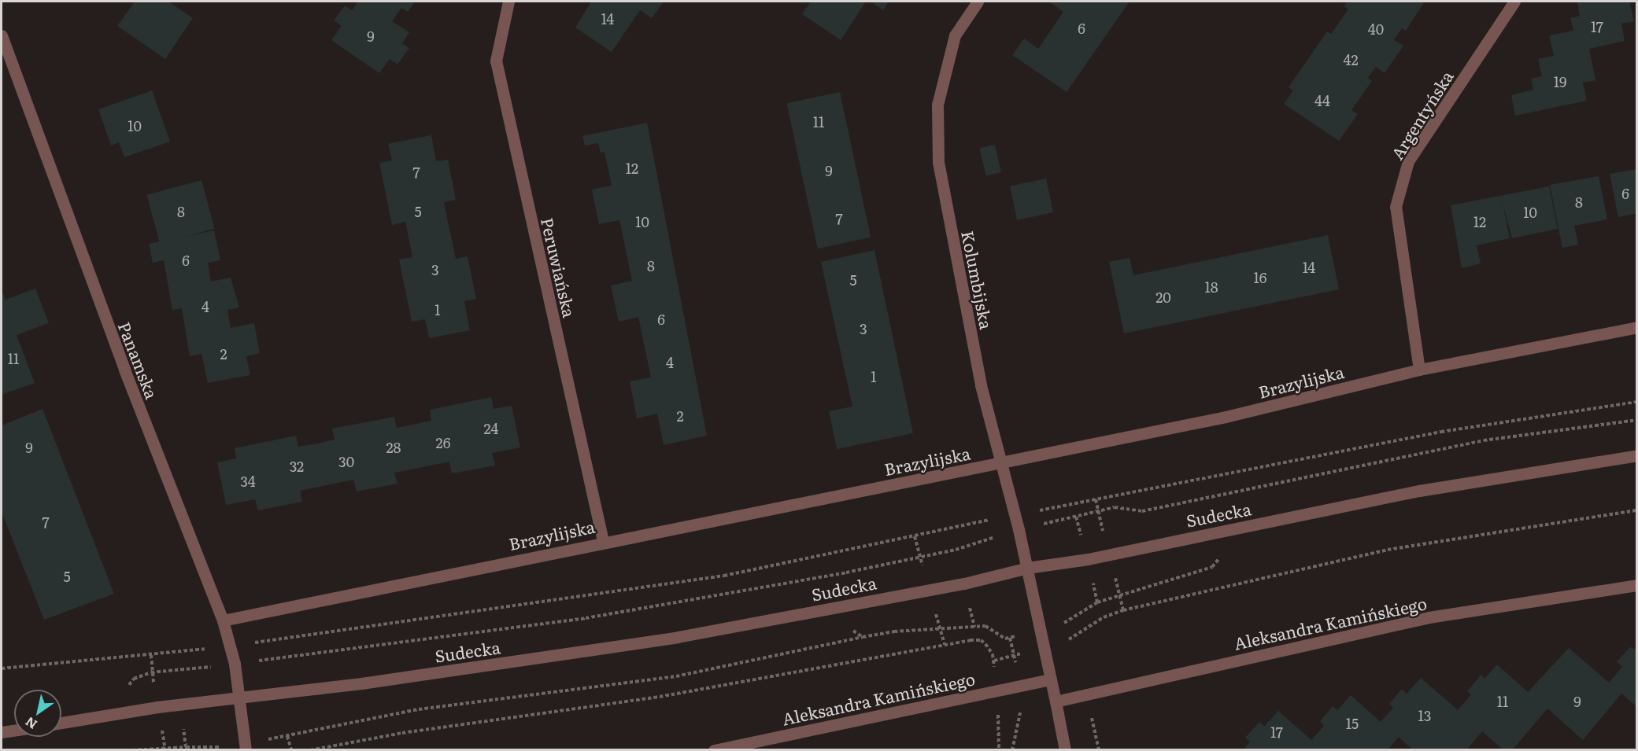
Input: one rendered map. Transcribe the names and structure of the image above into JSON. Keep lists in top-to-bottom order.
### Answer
{
  "streets": {
    "street": [
      "Argentyńska",
      "Peruwiańska",
      "Kolumbijska",
      "Panamska",
      "Brazylijska",
      "Sudecka",
      "Aleksandra Kamińskiego"
    ]
  },
  "crossings": [
    ["Argentyńska", "Brazylijska"],
    ["Peruwiańska", "Brazylijska"],
    ["Kolumbijska", "Brazylijska"],
    ["Kolumbijska", "Sudecka"],
    ["Panamska", "Brazylijska"],
    ["Panamska", "Sudecka"]
  ],
  "house_numbers": [
    "14",
    "17",
    "6",
    "40",
    "9",
    "42",
    "19",
    "44",
    "11",
    "10",
    "12",
    "9",
    "7",
    "6",
    "8",
    "8",
    "5",
    "10",
    "7",
    "10",
    "12",
    "6",
    "8",
    "14",
    "3",
    "16",
    "5",
    "18",
    "20",
    "4",
    "1",
    "6",
    "3",
    "2",
    "11",
    "4",
    "1",
    "2",
    "24",
    "26",
    "9",
    "28",
    "30",
    "32",
    "34",
    "7",
    "5",
    "11",
    "9",
    "13",
    "15",
    "17"
  ],
  "north": "bottom left"
}
